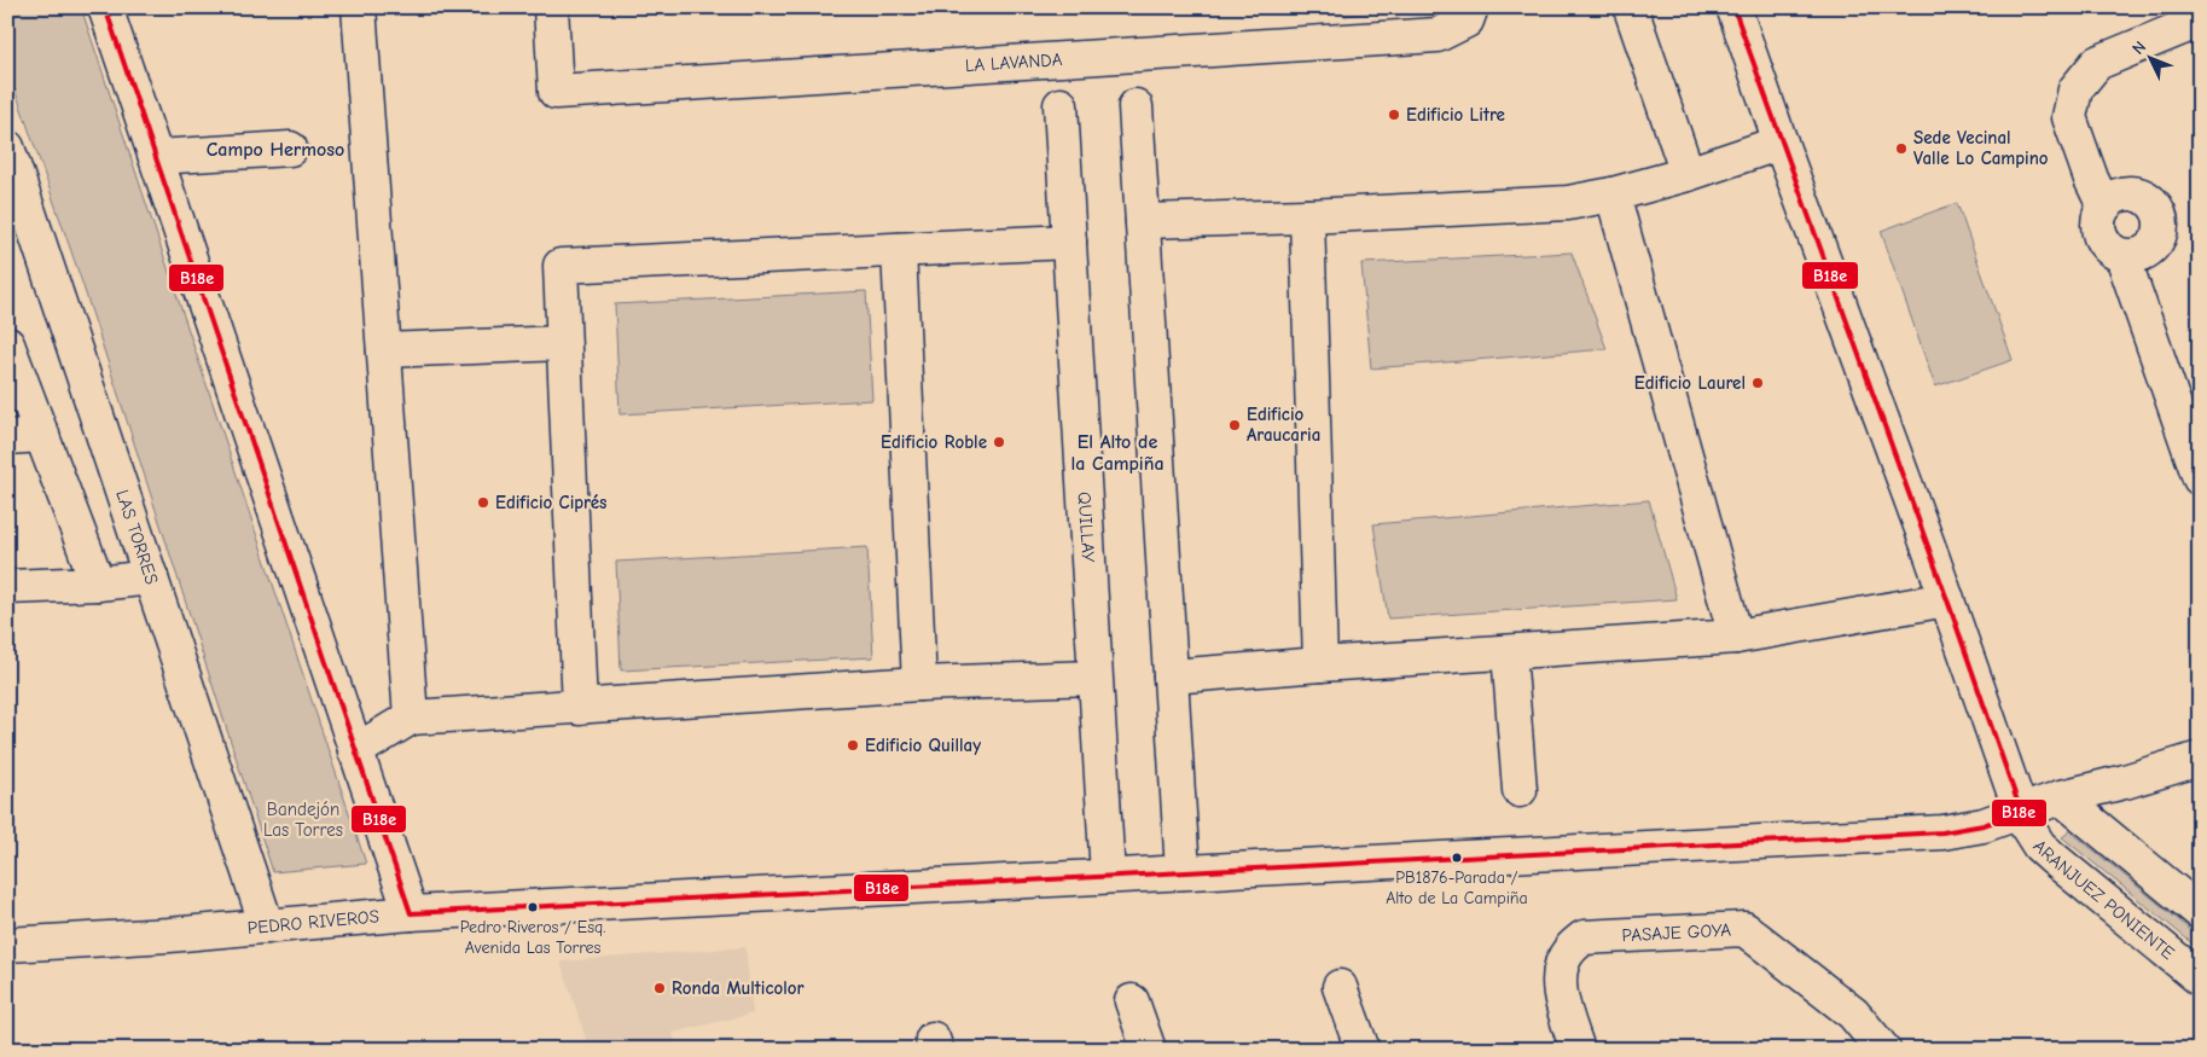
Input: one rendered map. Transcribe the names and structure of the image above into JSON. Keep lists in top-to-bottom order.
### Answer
{
  "streets": {
    "street": [
      "LA LAVANDA",
      "QUILLAY",
      "LAS TORRES",
      "ARANJUEZ PONIENTE",
      "PEDRO RIVEROS",
      "PASAJE GOYA"
    ]
  },
  "crossings": [
    ["QUILLAY", "PEDRO RIVEROS"],
    ["LAS TORRES", "PEDRO RIVEROS"],
    ["ARANJUEZ PONIENTE", "PEDRO RIVEROS"]
  ],
  "districts": ["Campo Hermoso", "El Alto de la Campiña"],
  "parks": ["Bandejón Las Torres"],
  "places": [
    "Edificio Litre",
    "Sede Vecinal Valle Lo Campino",
    "Edificio Laurel",
    "Edificio Araucaria",
    "Edificio Roble",
    "Edificio Ciprés",
    "Edificio Quillay",
    "PB1876-Parada / Alto de La Campiña",
    "Pedro Riveros / Esq. Avenida Las Torres",
    "Ronda Multicolor"
  ],
  "lines": ["transit line B18e"],
  "north": "top left"
}
